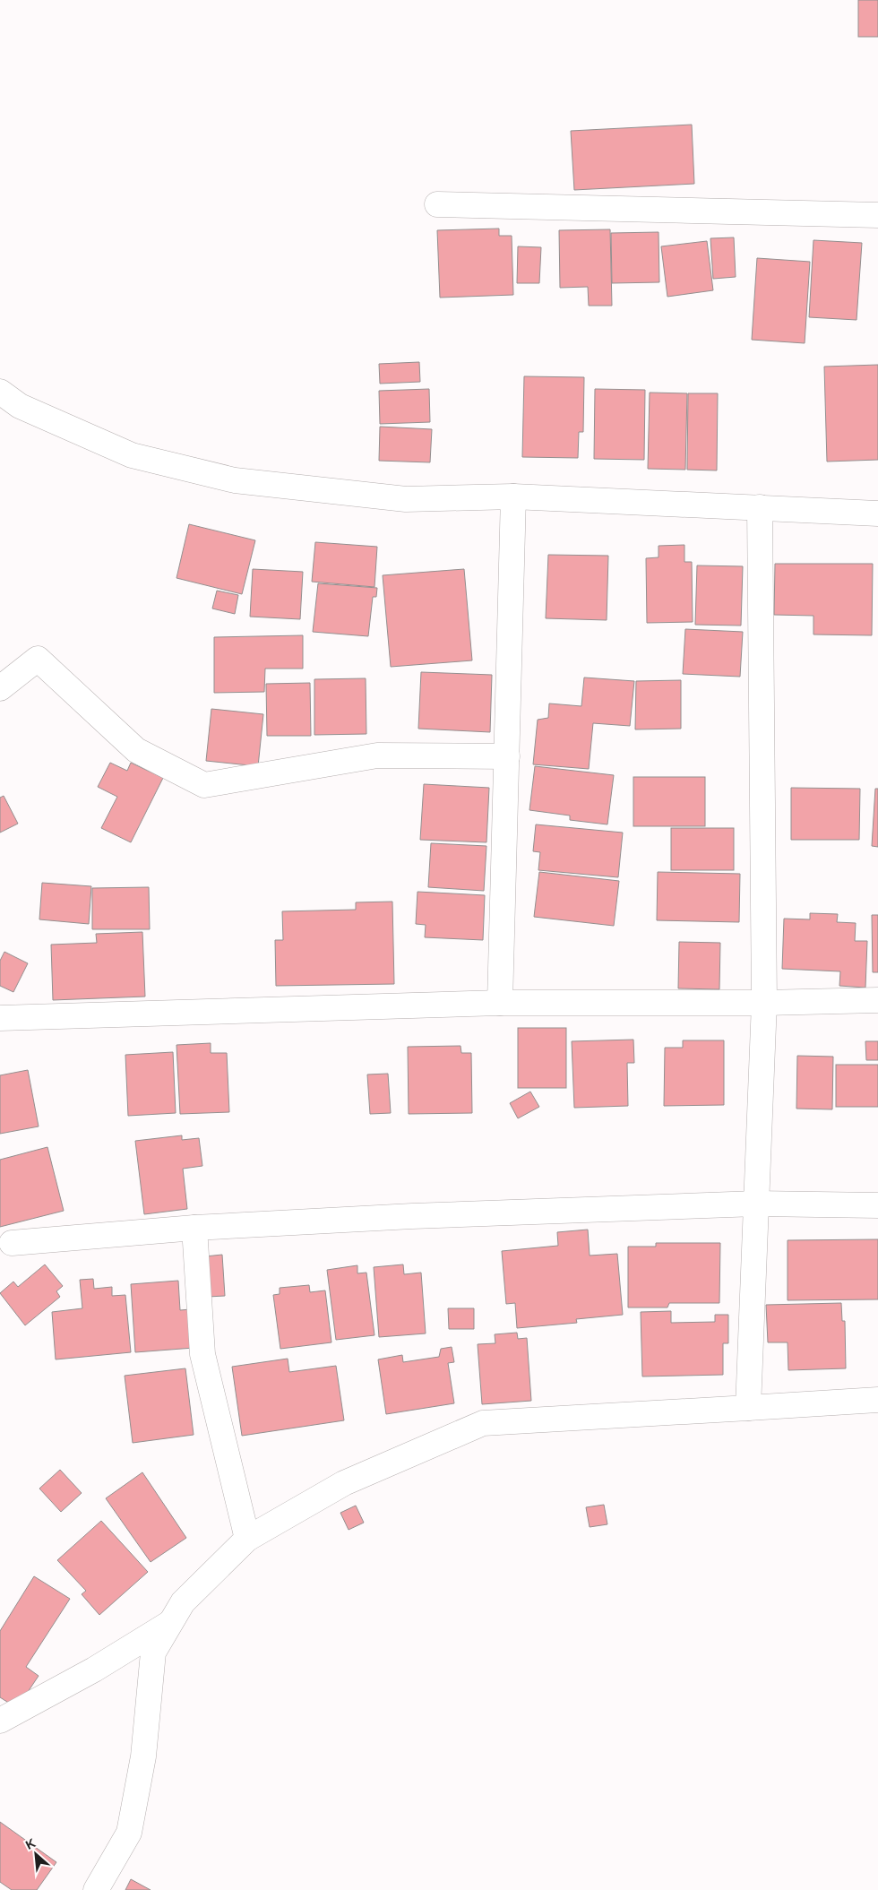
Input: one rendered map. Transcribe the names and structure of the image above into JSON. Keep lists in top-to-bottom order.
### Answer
{
  "north": "top left"
}
